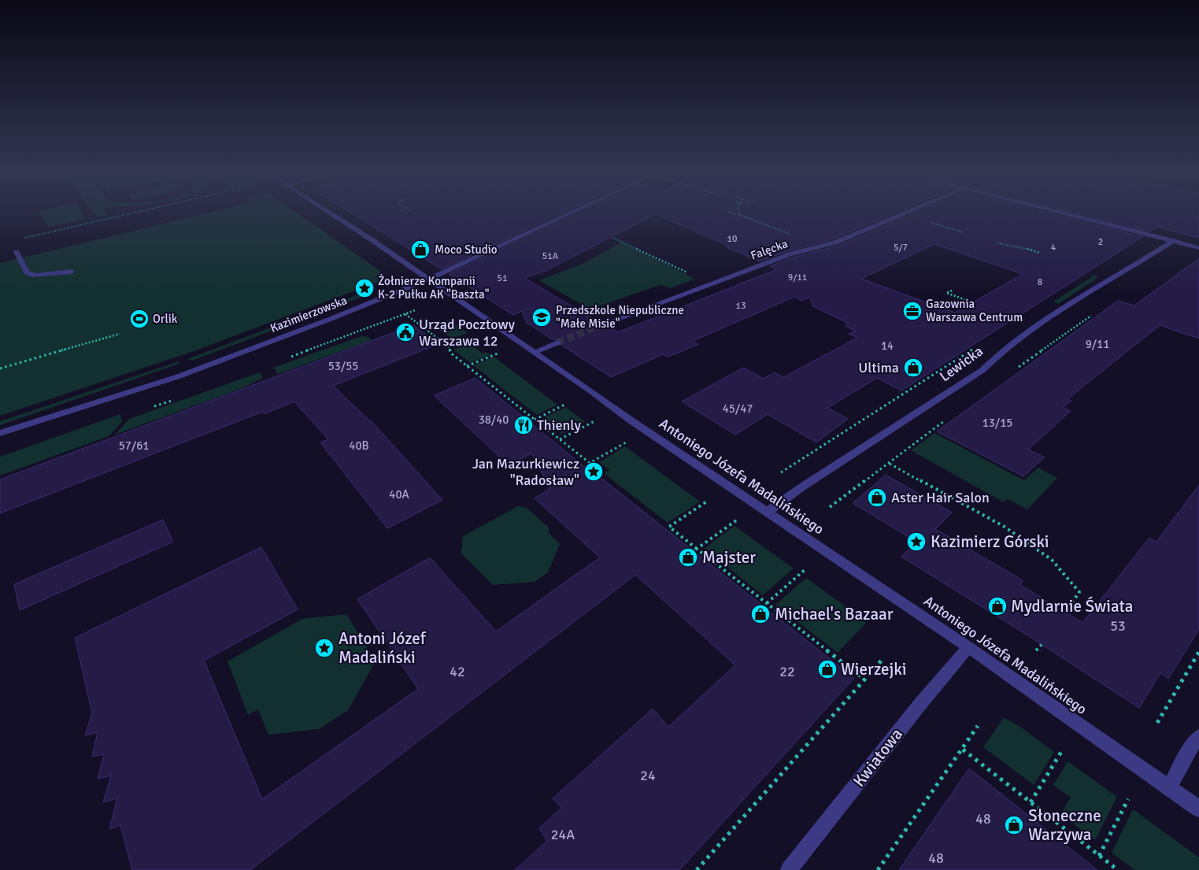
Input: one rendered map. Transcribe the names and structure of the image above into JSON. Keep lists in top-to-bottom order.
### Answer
{
  "streets": {
    "street": [
      "Falęcka",
      "Kazimierzowska",
      "Lewicka",
      "Antoniego Józefa Madalińskiego",
      "Kwiatowa"
    ]
  },
  "crossings": [
    ["Kazimierzowska", "Antoniego Józefa Madalińskiego"],
    ["Lewicka", "Antoniego Józefa Madalińskiego"],
    ["Antoniego Józefa Madalińskiego", "Kwiatowa"]
  ],
  "places": {
    "shop": [
      "Moco Studio",
      "Ultima",
      "Aster Hair Salon",
      "Majster",
      "Mydlarnie Świata",
      "Michael's Bazaar",
      "Wierzejki",
      "Słoneczne Warzywa"
    ],
    "place": [
      "Żołnierze Kompanii K-2 Pułku AK \"Baszta\"",
      "Jan Mazurkiewicz \"Radosław\"",
      "Kazimierz Górski",
      "Antoni Józef Madaliński"
    ],
    "office": ["Gazownia Warszawa Centrum"],
    "school or university": ["Przedszkole Niepubliczne \"Małe Misie\""],
    "sports": ["Orlik"],
    "public building": ["Urząd Pocztowy Warszawa 12"],
    "restaurant": ["Thienly"]
  },
  "house_numbers": [
    "10",
    "2",
    "5/7",
    "4",
    "51A",
    "9/11",
    "51",
    "8",
    "13",
    "9/11",
    "14",
    "53/55",
    "45/47",
    "38/40",
    "13/15",
    "57/61",
    "40B",
    "40A",
    "53",
    "42",
    "22",
    "24",
    "48",
    "24A",
    "48"
  ]
}
